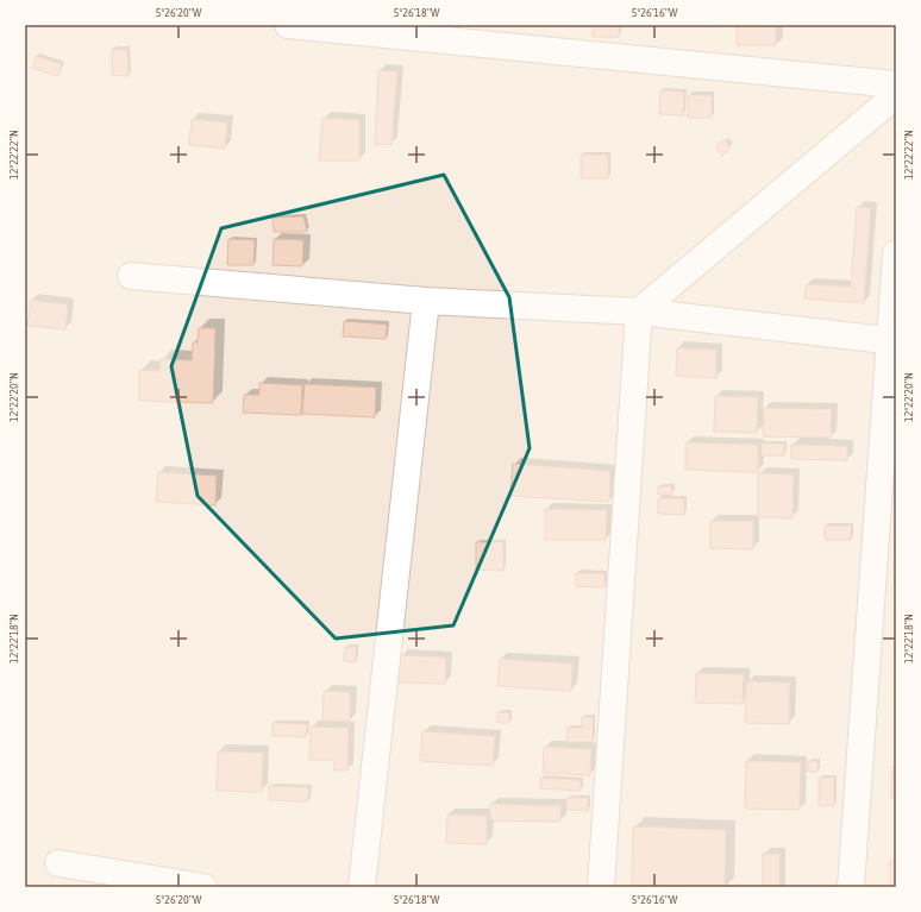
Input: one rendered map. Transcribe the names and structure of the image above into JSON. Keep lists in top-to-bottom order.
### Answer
{
  "coordinates": [
    "5°26'20\"W",
    "5°26'18\"W",
    "5°26'16\"W",
    "12°22'22\"N",
    "12°22'20\"N",
    "12°22'18\"N"
  ]
}
